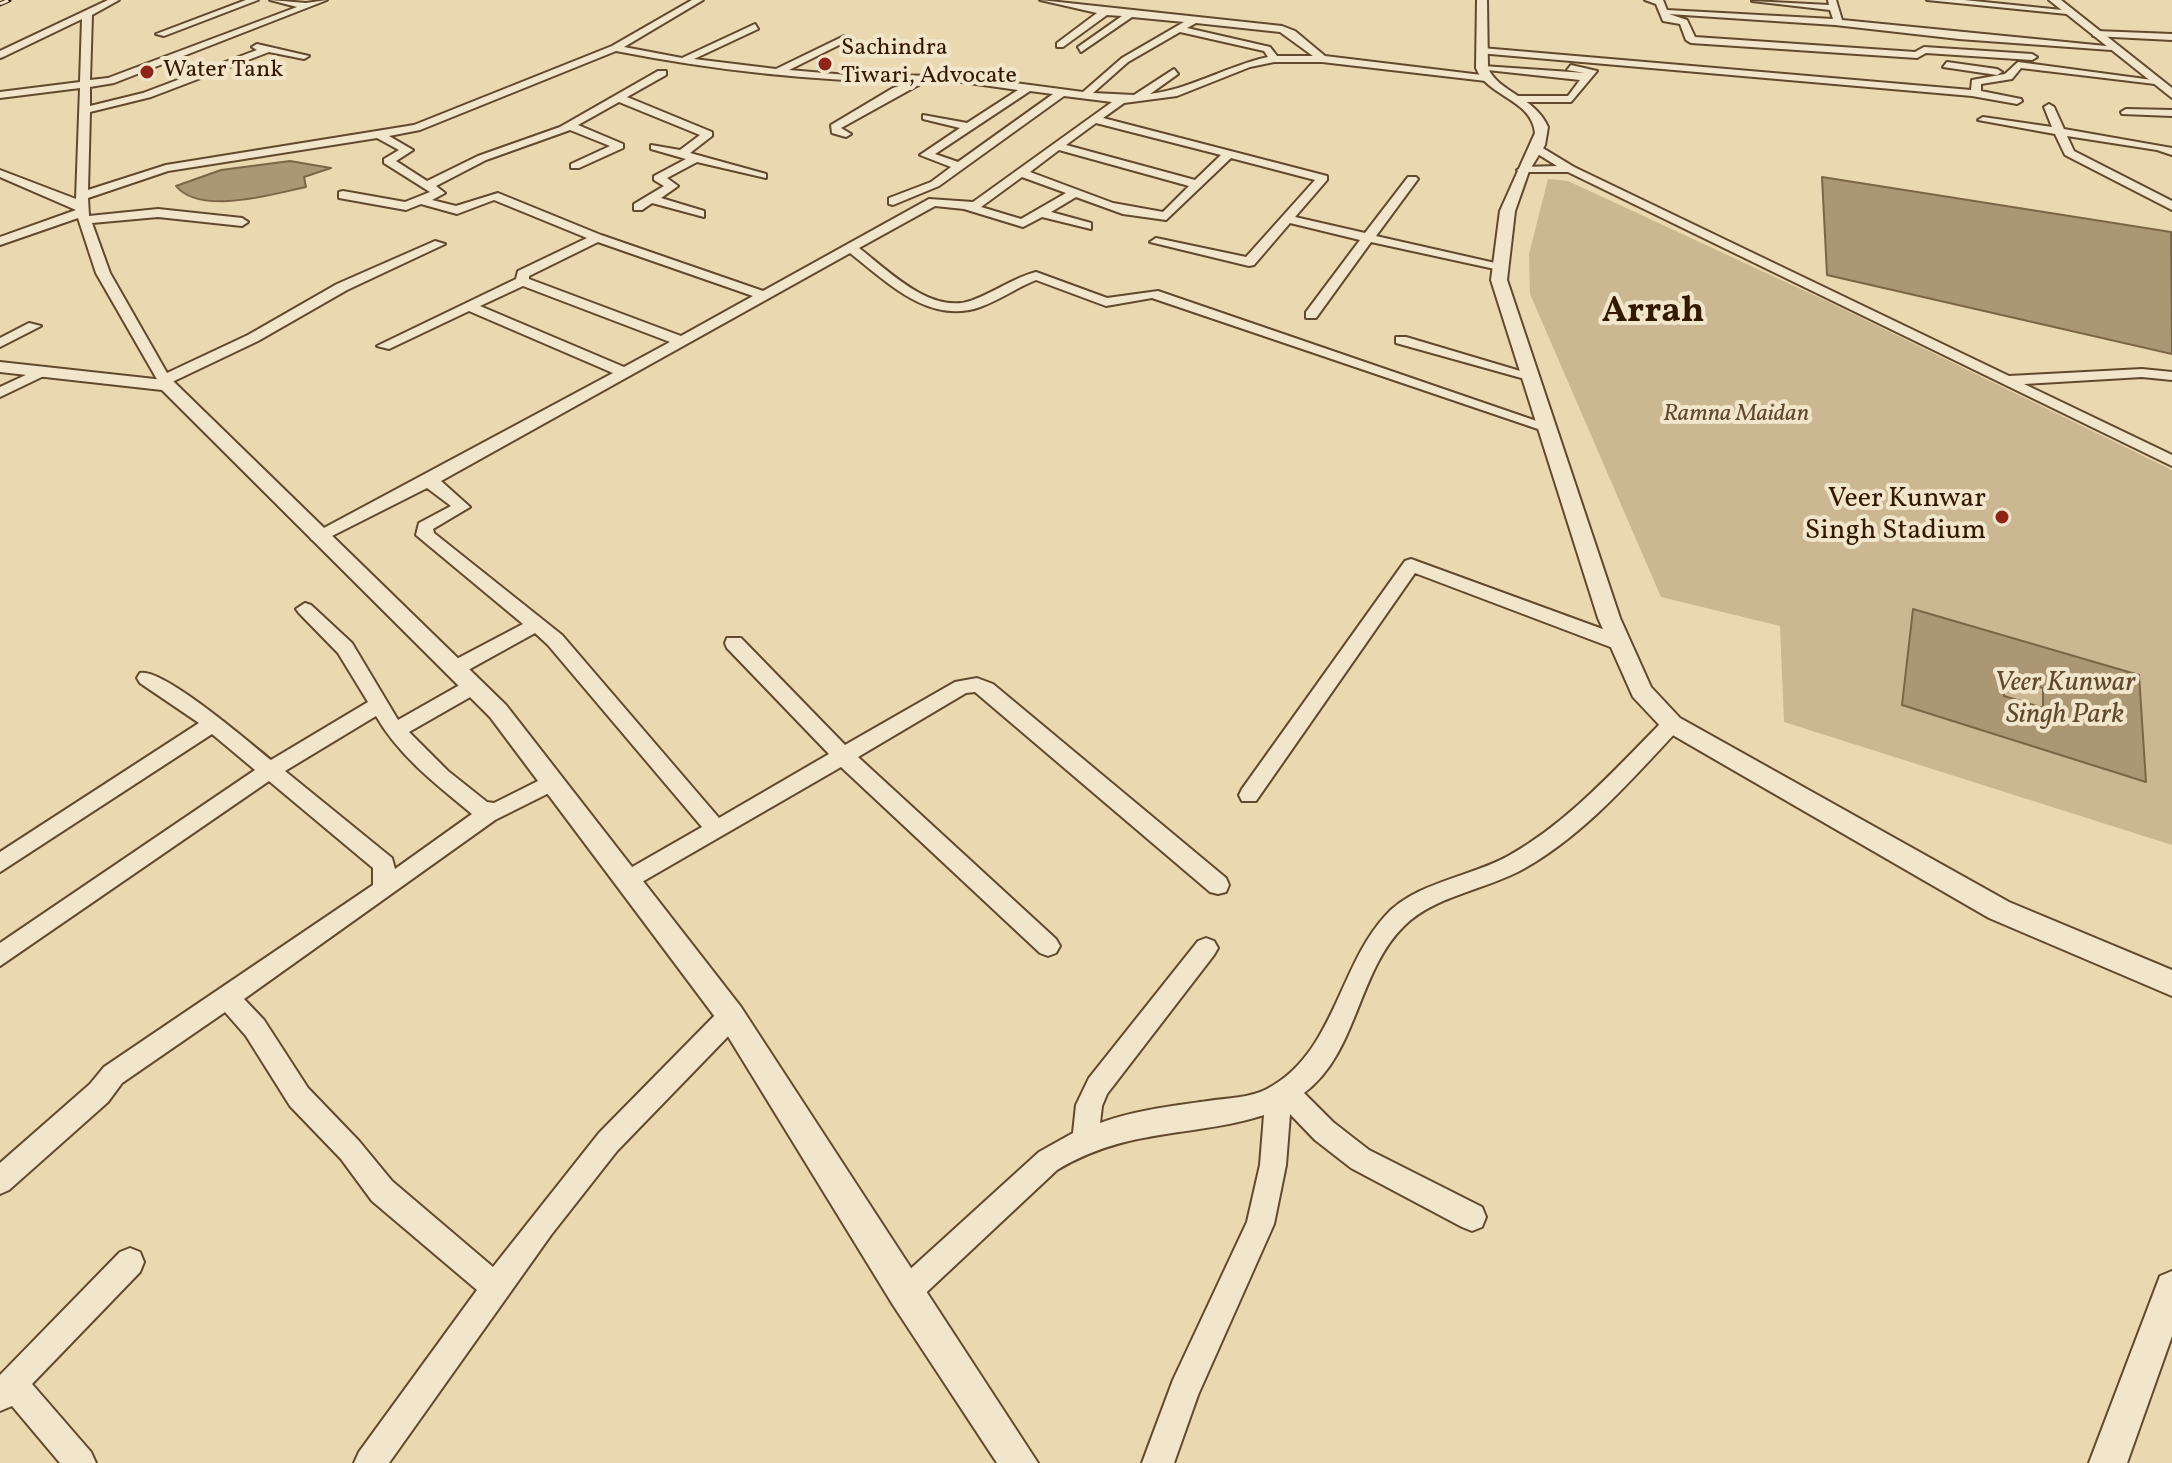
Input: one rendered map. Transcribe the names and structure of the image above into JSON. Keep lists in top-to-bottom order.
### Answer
{
  "districts": ["Arrah"],
  "parks": ["Ramna Maidan", "Veer Kunwar Singh Park"],
  "places": ["Sachindra Tiwari, Advocate", "Water Tank", "Veer Kunwar Singh Stadium"]
}
